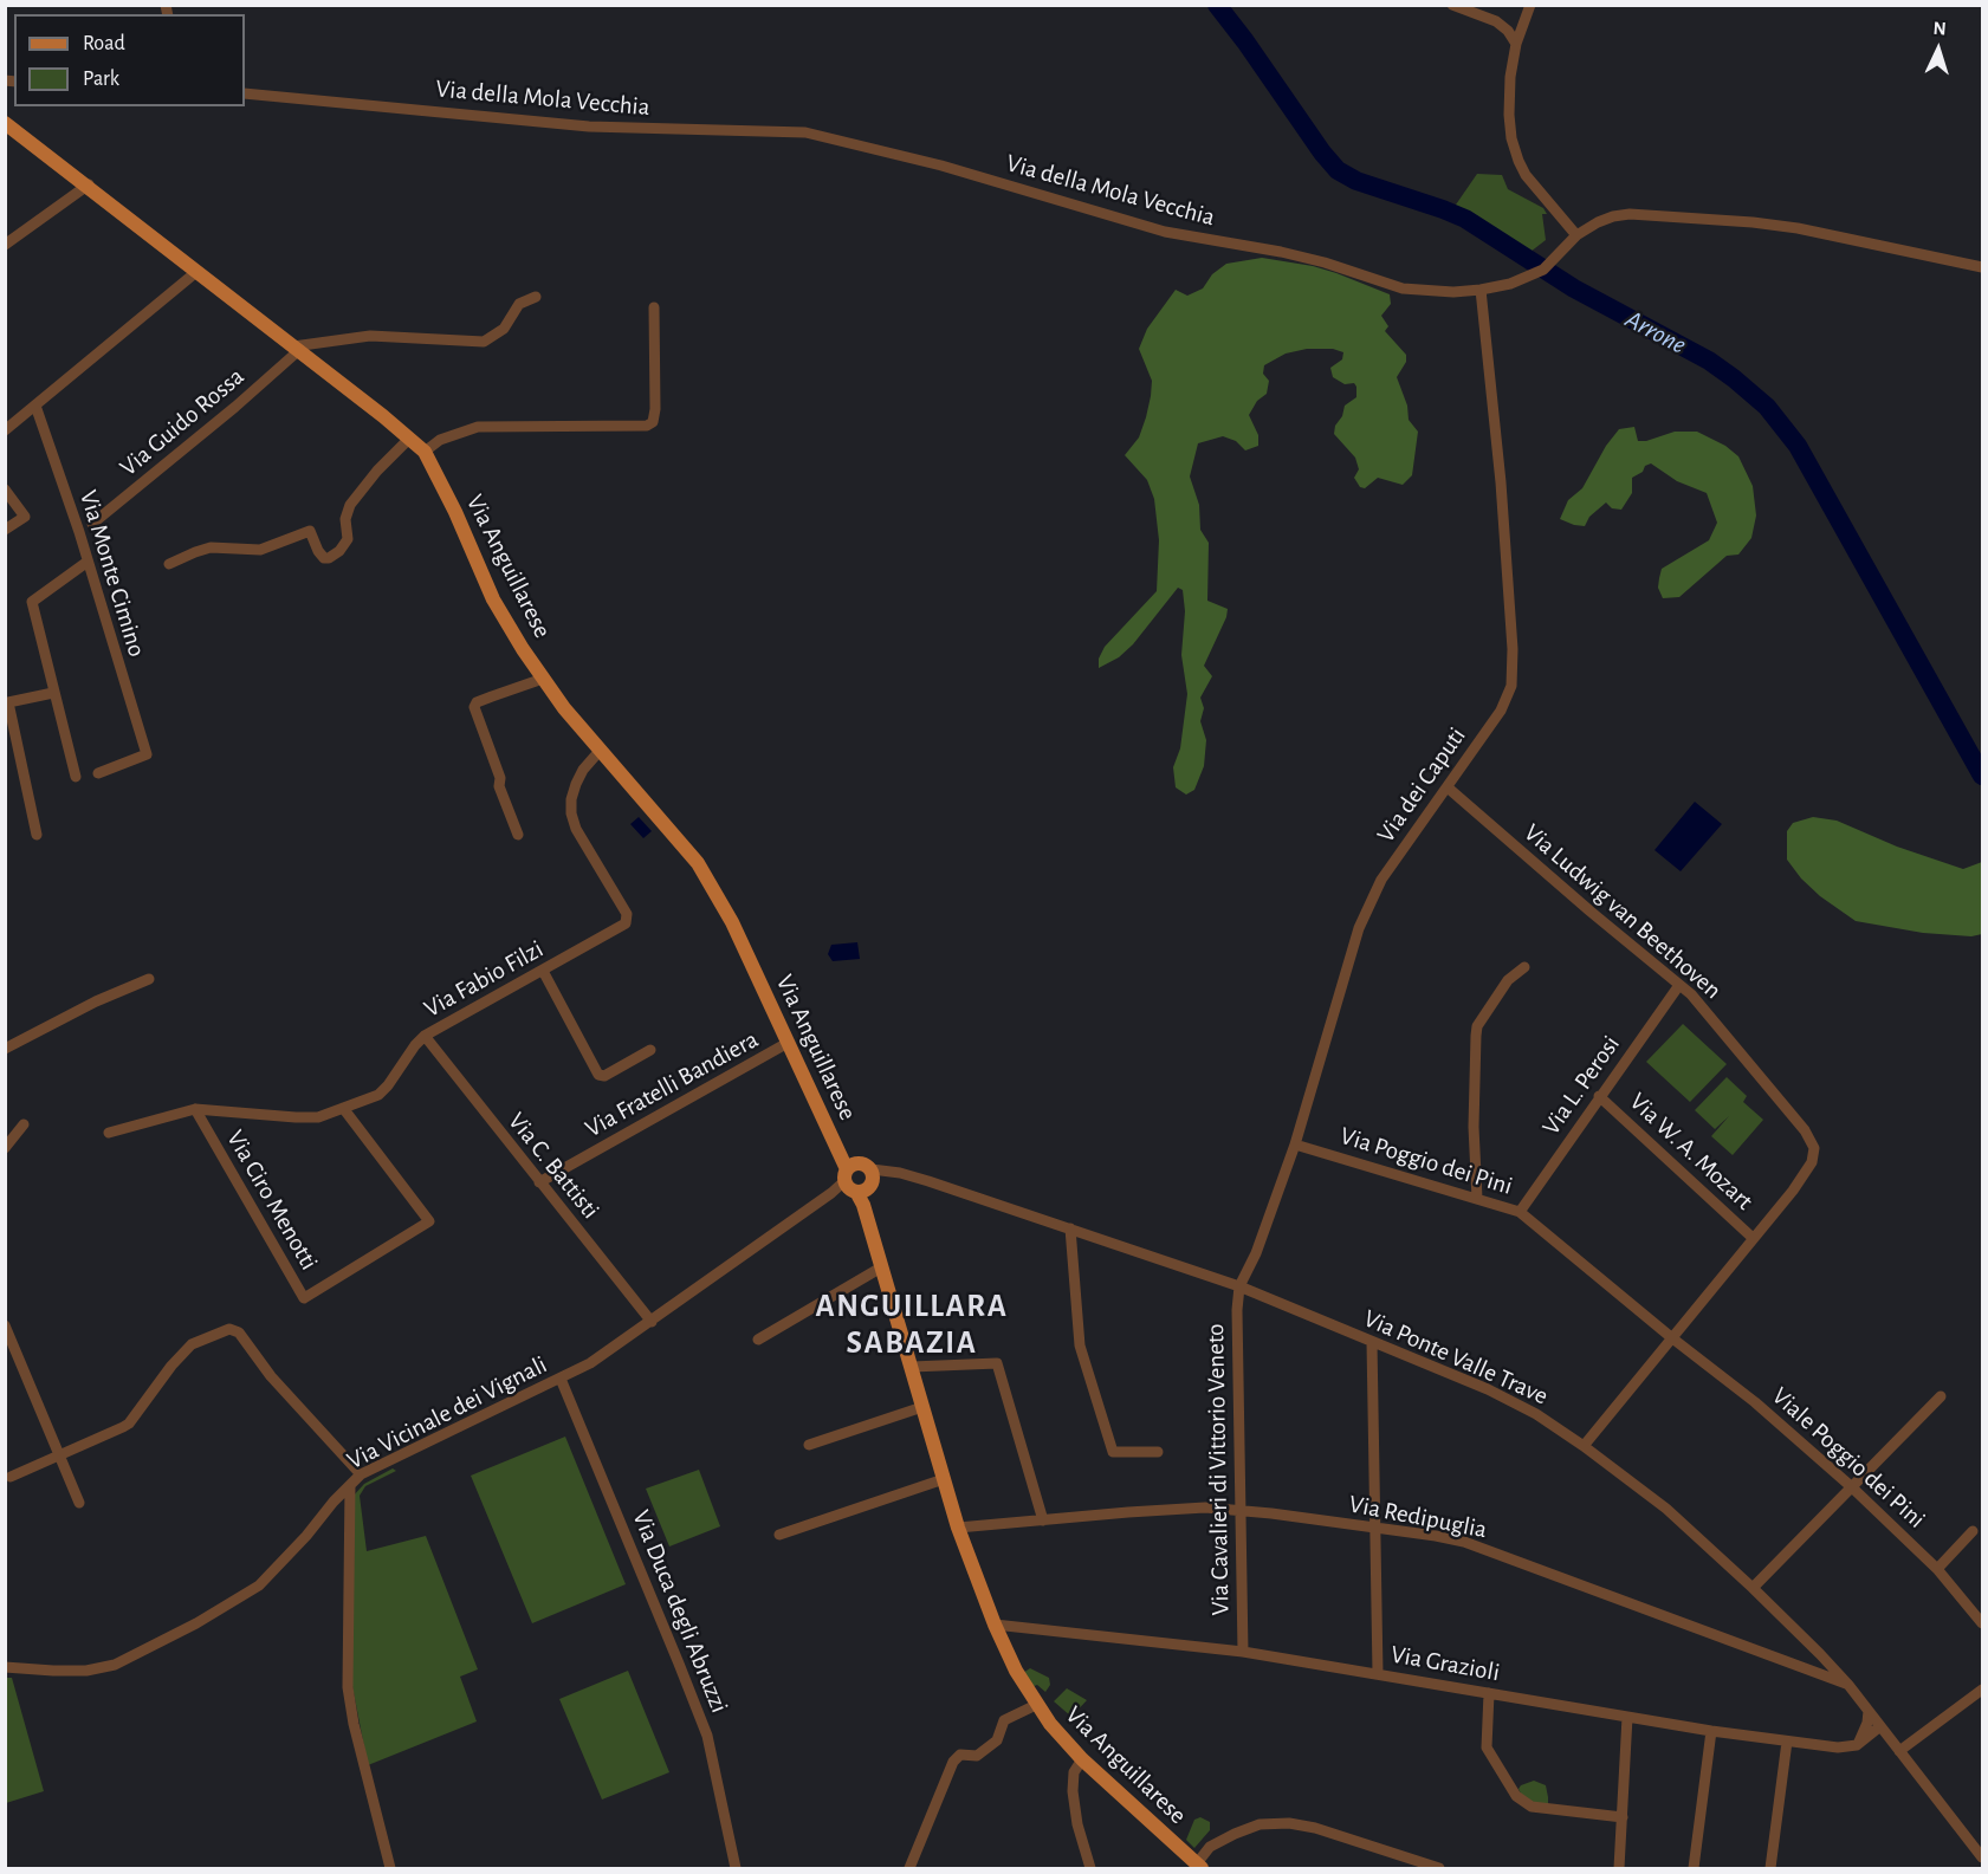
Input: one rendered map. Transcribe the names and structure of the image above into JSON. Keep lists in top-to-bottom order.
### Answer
{
  "streets": {
    "main road": ["Via Anguillarese"],
    "street": [
      "Via della Mola Vecchia",
      "Via Guido Rossa",
      "Via Monte Cimino",
      "Via dei Caputi",
      "Via Ludwig van Beethoven",
      "Via Fabio Filzi",
      "Via Fratelli Bandiera",
      "Via L. Perosi",
      "Via W. A. Mozart",
      "Via Poggio dei Pini",
      "Via C. Battisti",
      "Via Ciro Menotti",
      "Via Ponte Valle Trave",
      "Via Vicinale dei Vignali",
      "Viale Poggio dei Pini",
      "Via Cavalieri di Vittorio Veneto",
      "Via Redipuglia",
      "Via Duca degli Abruzzi",
      "Via Grazioli"
    ]
  },
  "crossings": [
    ["Via della Mola Vecchia", "Via dei Caputi"],
    ["Via Guido Rossa", "Via Anguillarese"],
    ["Via Anguillarese", "Via Fabio Filzi"],
    ["Via Anguillarese", "Via Fratelli Bandiera"],
    ["Via Anguillarese", "Via Ponte Valle Trave"],
    ["Via Anguillarese", "Via Vicinale dei Vignali"],
    ["Via Anguillarese", "Via Redipuglia"],
    ["Via Anguillarese", "Via Grazioli"],
    ["Via dei Caputi", "Via Ludwig van Beethoven"],
    ["Via dei Caputi", "Via Poggio dei Pini"],
    ["Via dei Caputi", "Via Ponte Valle Trave"],
    ["Via dei Caputi", "Via Cavalieri di Vittorio Veneto"],
    ["Via Ludwig van Beethoven", "Via L. Perosi"],
    ["Via Ludwig van Beethoven", "Via W. A. Mozart"],
    ["Via Ludwig van Beethoven", "Via Poggio dei Pini"],
    ["Via Ludwig van Beethoven", "Via Ponte Valle Trave"],
    ["Via Ludwig van Beethoven", "Viale Poggio dei Pini"],
    ["Via Fabio Filzi", "Via C. Battisti"],
    ["Via Fabio Filzi", "Via Ciro Menotti"],
    ["Via Fratelli Bandiera", "Via C. Battisti"],
    ["Via L. Perosi", "Via W. A. Mozart"],
    ["Via L. Perosi", "Via Poggio dei Pini"],
    ["Via Poggio dei Pini", "Viale Poggio dei Pini"],
    ["Via C. Battisti", "Via Vicinale dei Vignali"],
    ["Via Ponte Valle Trave", "Via Vicinale dei Vignali"],
    ["Via Ponte Valle Trave", "Via Cavalieri di Vittorio Veneto"],
    ["Via Ponte Valle Trave", "Via Redipuglia"],
    ["Via Vicinale dei Vignali", "Via Duca degli Abruzzi"],
    ["Via Cavalieri di Vittorio Veneto", "Via Redipuglia"],
    ["Via Cavalieri di Vittorio Veneto", "Via Grazioli"]
  ],
  "districts": ["ANGUILLARA SABAZIA"],
  "water": ["Arrone"],
  "legend": ["Road", "Park"],
  "north": "top"
}
